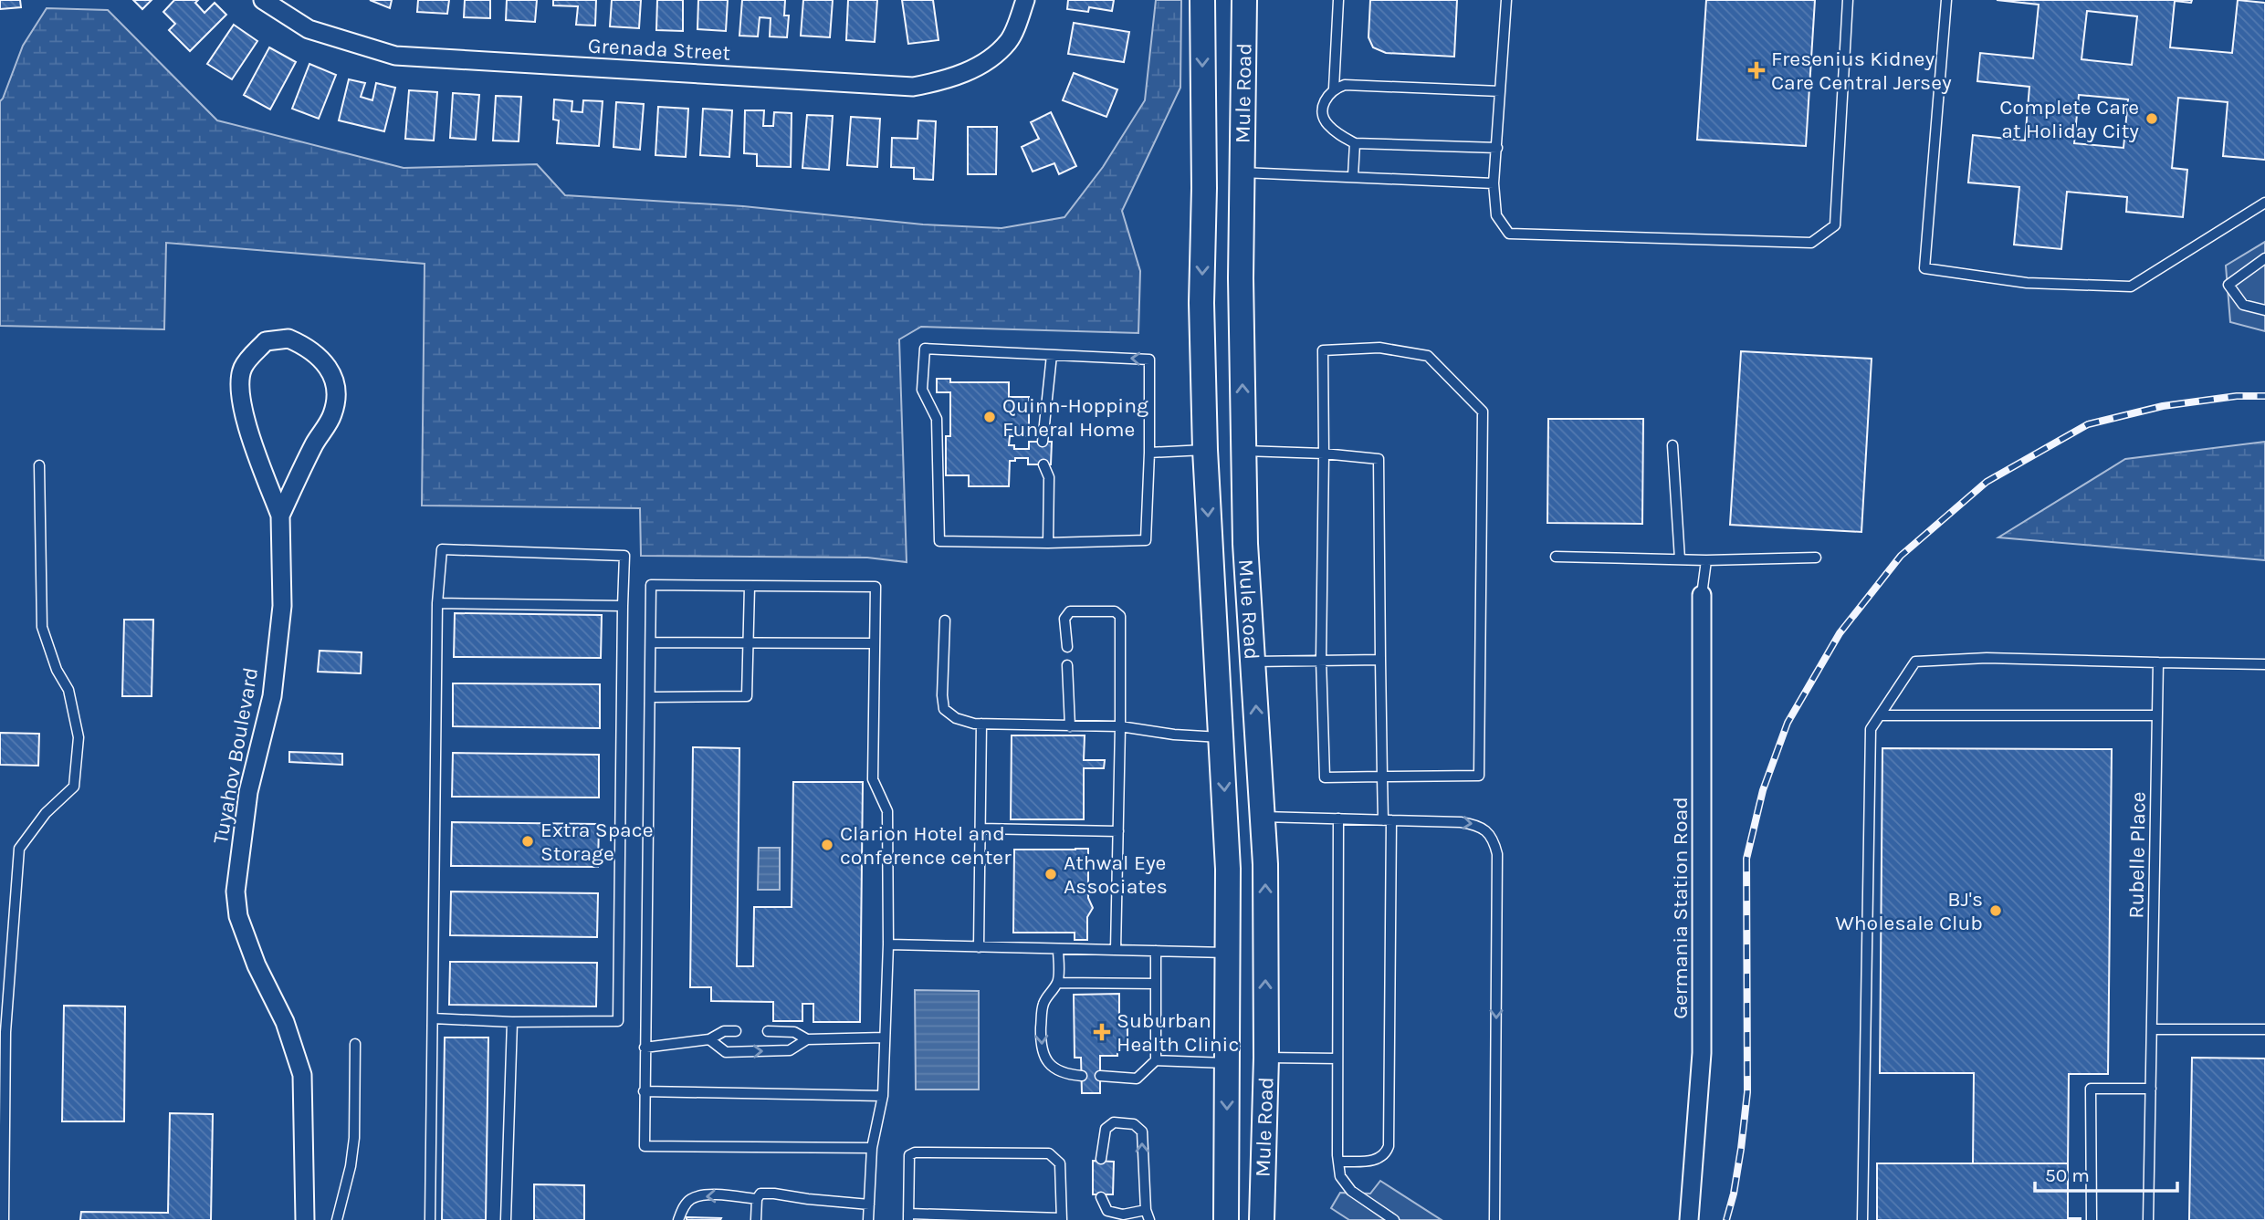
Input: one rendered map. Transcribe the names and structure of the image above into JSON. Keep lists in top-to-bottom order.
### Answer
{
  "streets": {
    "main road": ["Mule Road"],
    "street": ["Grenada Street", "Tuyahov Boulevard", "Germania Station Road"],
    "lane": ["Rubelle Place"]
  },
  "places": {
    "health": ["Fresenius Kidney Care Central Jersey", "Suburban Health Clinic"],
    "other": [
      "Complete Care at Holiday City",
      "Quinn-Hopping Funeral Home",
      "Extra Space Storage",
      "Clarion Hotel and conference center",
      "Athwal Eye Associates",
      "BJ's Wholesale Club"
    ]
  },
  "scale_bar": "50 m"
}
